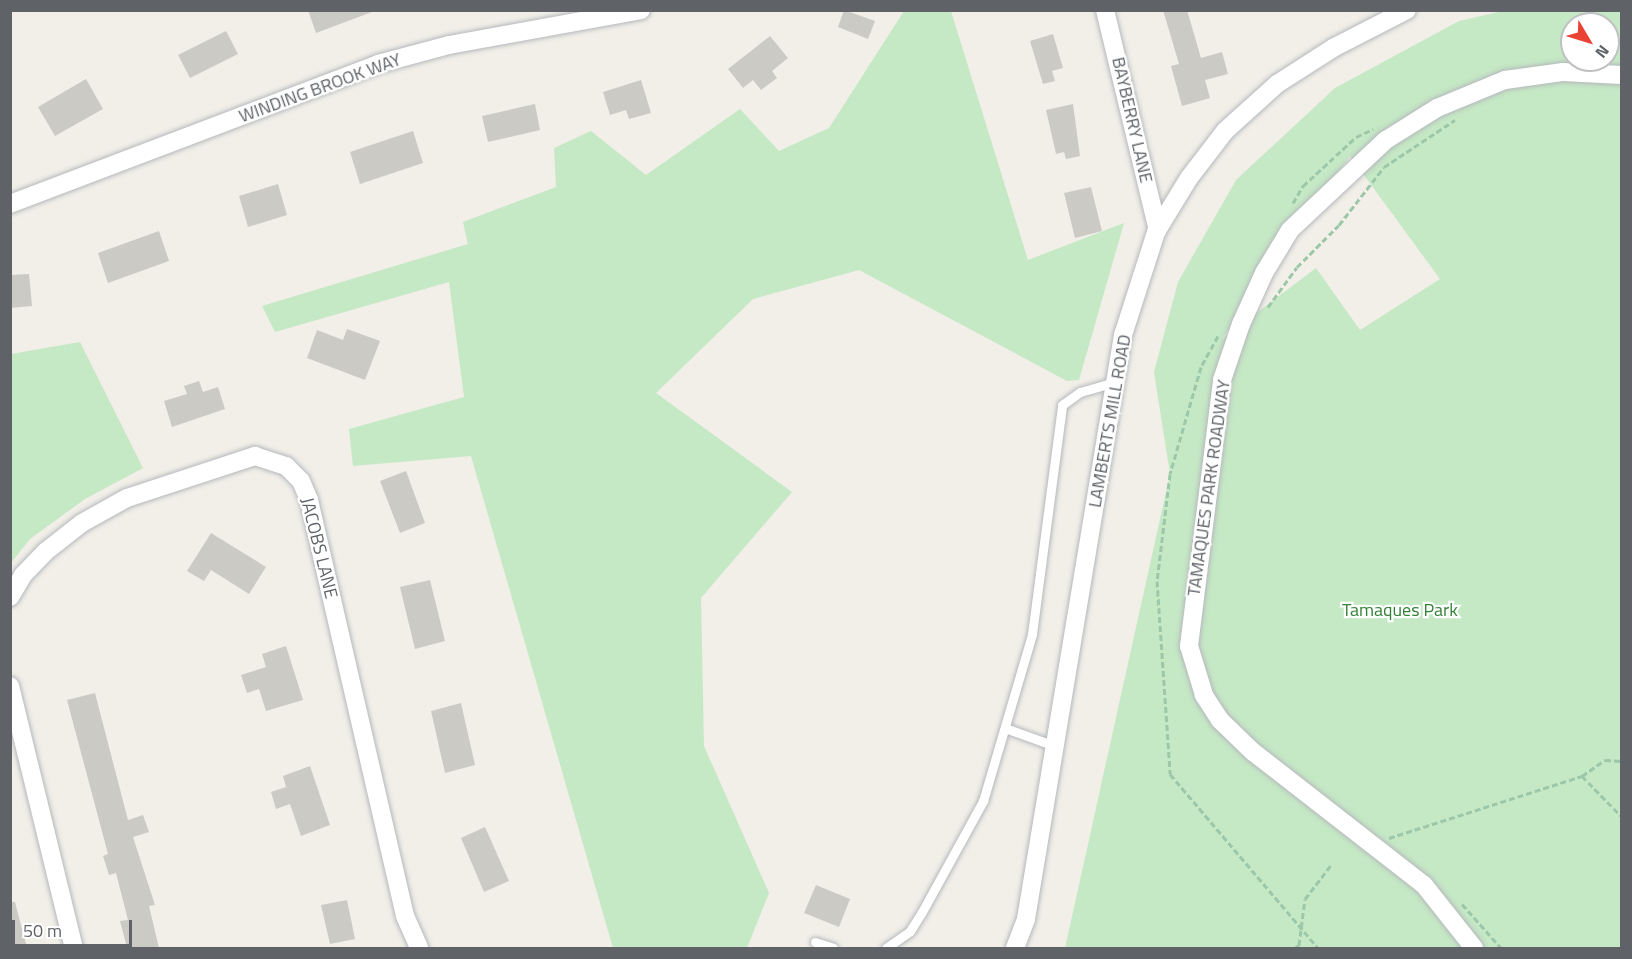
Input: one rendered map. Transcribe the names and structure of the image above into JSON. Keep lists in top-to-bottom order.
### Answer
{
  "streets": {
    "street": [
      "WINDING BROOK WAY",
      "BAYBERRY LANE",
      "LAMBERTS MILL ROAD",
      "TAMAQUES PARK ROADWAY",
      "JACOBS LANE"
    ]
  },
  "crossings": [
    ["BAYBERRY LANE", "LAMBERTS MILL ROAD"]
  ],
  "parks": ["Tamaques Park"],
  "scale_bar": "50 m",
  "north": "bottom right"
}
